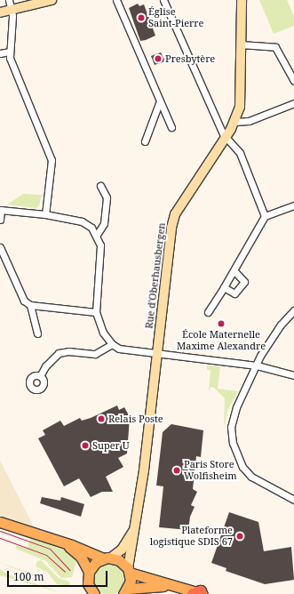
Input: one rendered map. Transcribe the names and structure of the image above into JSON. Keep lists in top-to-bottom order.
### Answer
{
  "streets": {
    "main road": ["Rue d'Oberhausbergen"]
  },
  "places": [
    "Église Saint-Pierre",
    "Presbytère",
    "École Maternelle Maxime Alexandre",
    "Relais Poste",
    "Super U",
    "Paris Store Wolfisheim",
    "Plateforme logistique SDIS 67"
  ],
  "scale_bar": "100 m"
}
